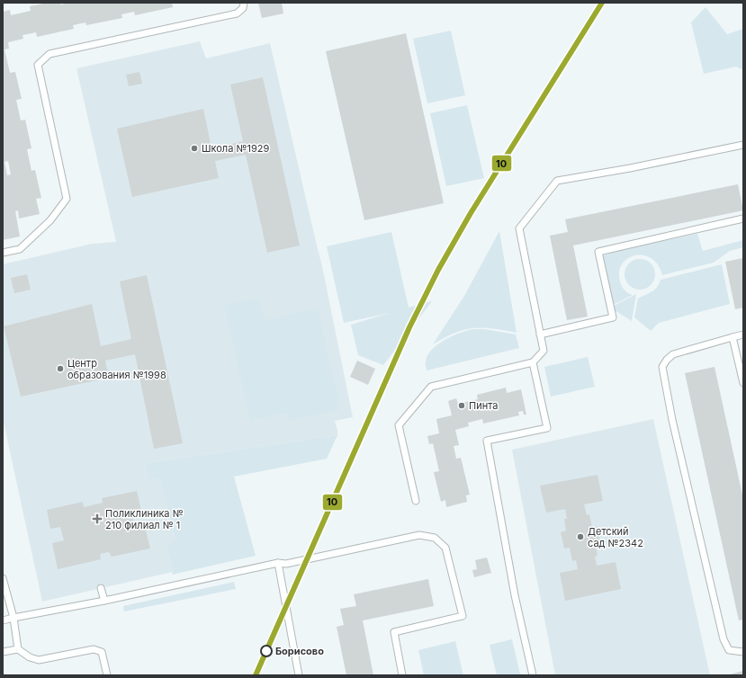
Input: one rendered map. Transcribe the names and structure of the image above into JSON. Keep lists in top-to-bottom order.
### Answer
{
  "places": {
    "other": [
      "Школа №1929",
      "Центр образования №1998",
      "Пинта",
      "Детский сад №2342",
      "Борисово"
    ],
    "health": ["Поликлиника № 210 филиал № 1"]
  },
  "lines": ["transit line 10"]
}
